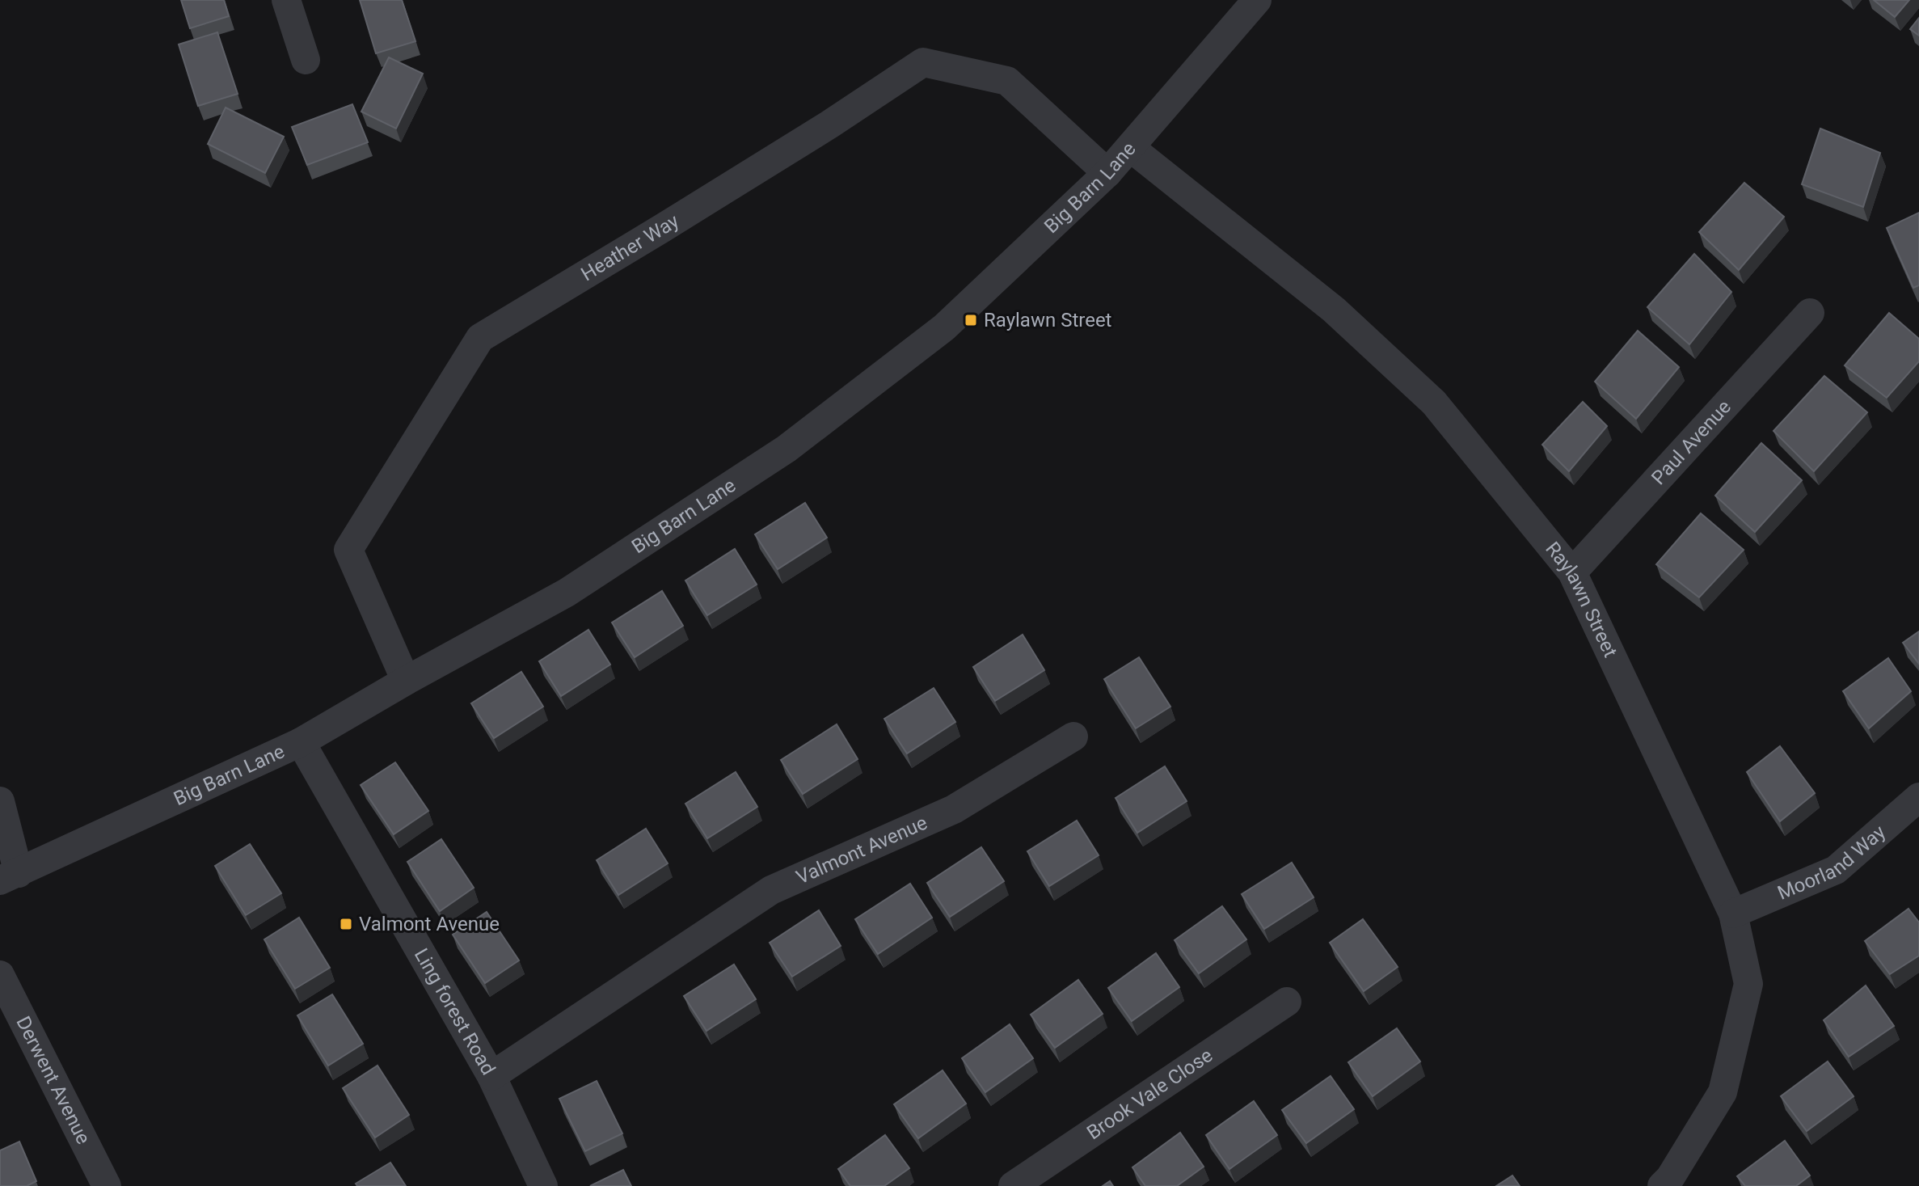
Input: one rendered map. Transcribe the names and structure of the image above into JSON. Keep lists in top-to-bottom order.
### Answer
{
  "streets": {
    "street": [
      "Big Barn Lane",
      "Heather Way",
      "Paul Avenue",
      "Raylawn Street",
      "Valmont Avenue",
      "Moorland Way",
      "Ling forest Road",
      "Derwent Avenue",
      "Brook Vale Close"
    ]
  },
  "crossings": [
    ["Big Barn Lane", "Heather Way"],
    ["Big Barn Lane", "Raylawn Street"],
    ["Big Barn Lane", "Ling forest Road"],
    ["Paul Avenue", "Raylawn Street"],
    ["Raylawn Street", "Moorland Way"],
    ["Valmont Avenue", "Ling forest Road"]
  ],
  "places": {
    "transit": ["Raylawn Street", "Valmont Avenue"]
  }
}
